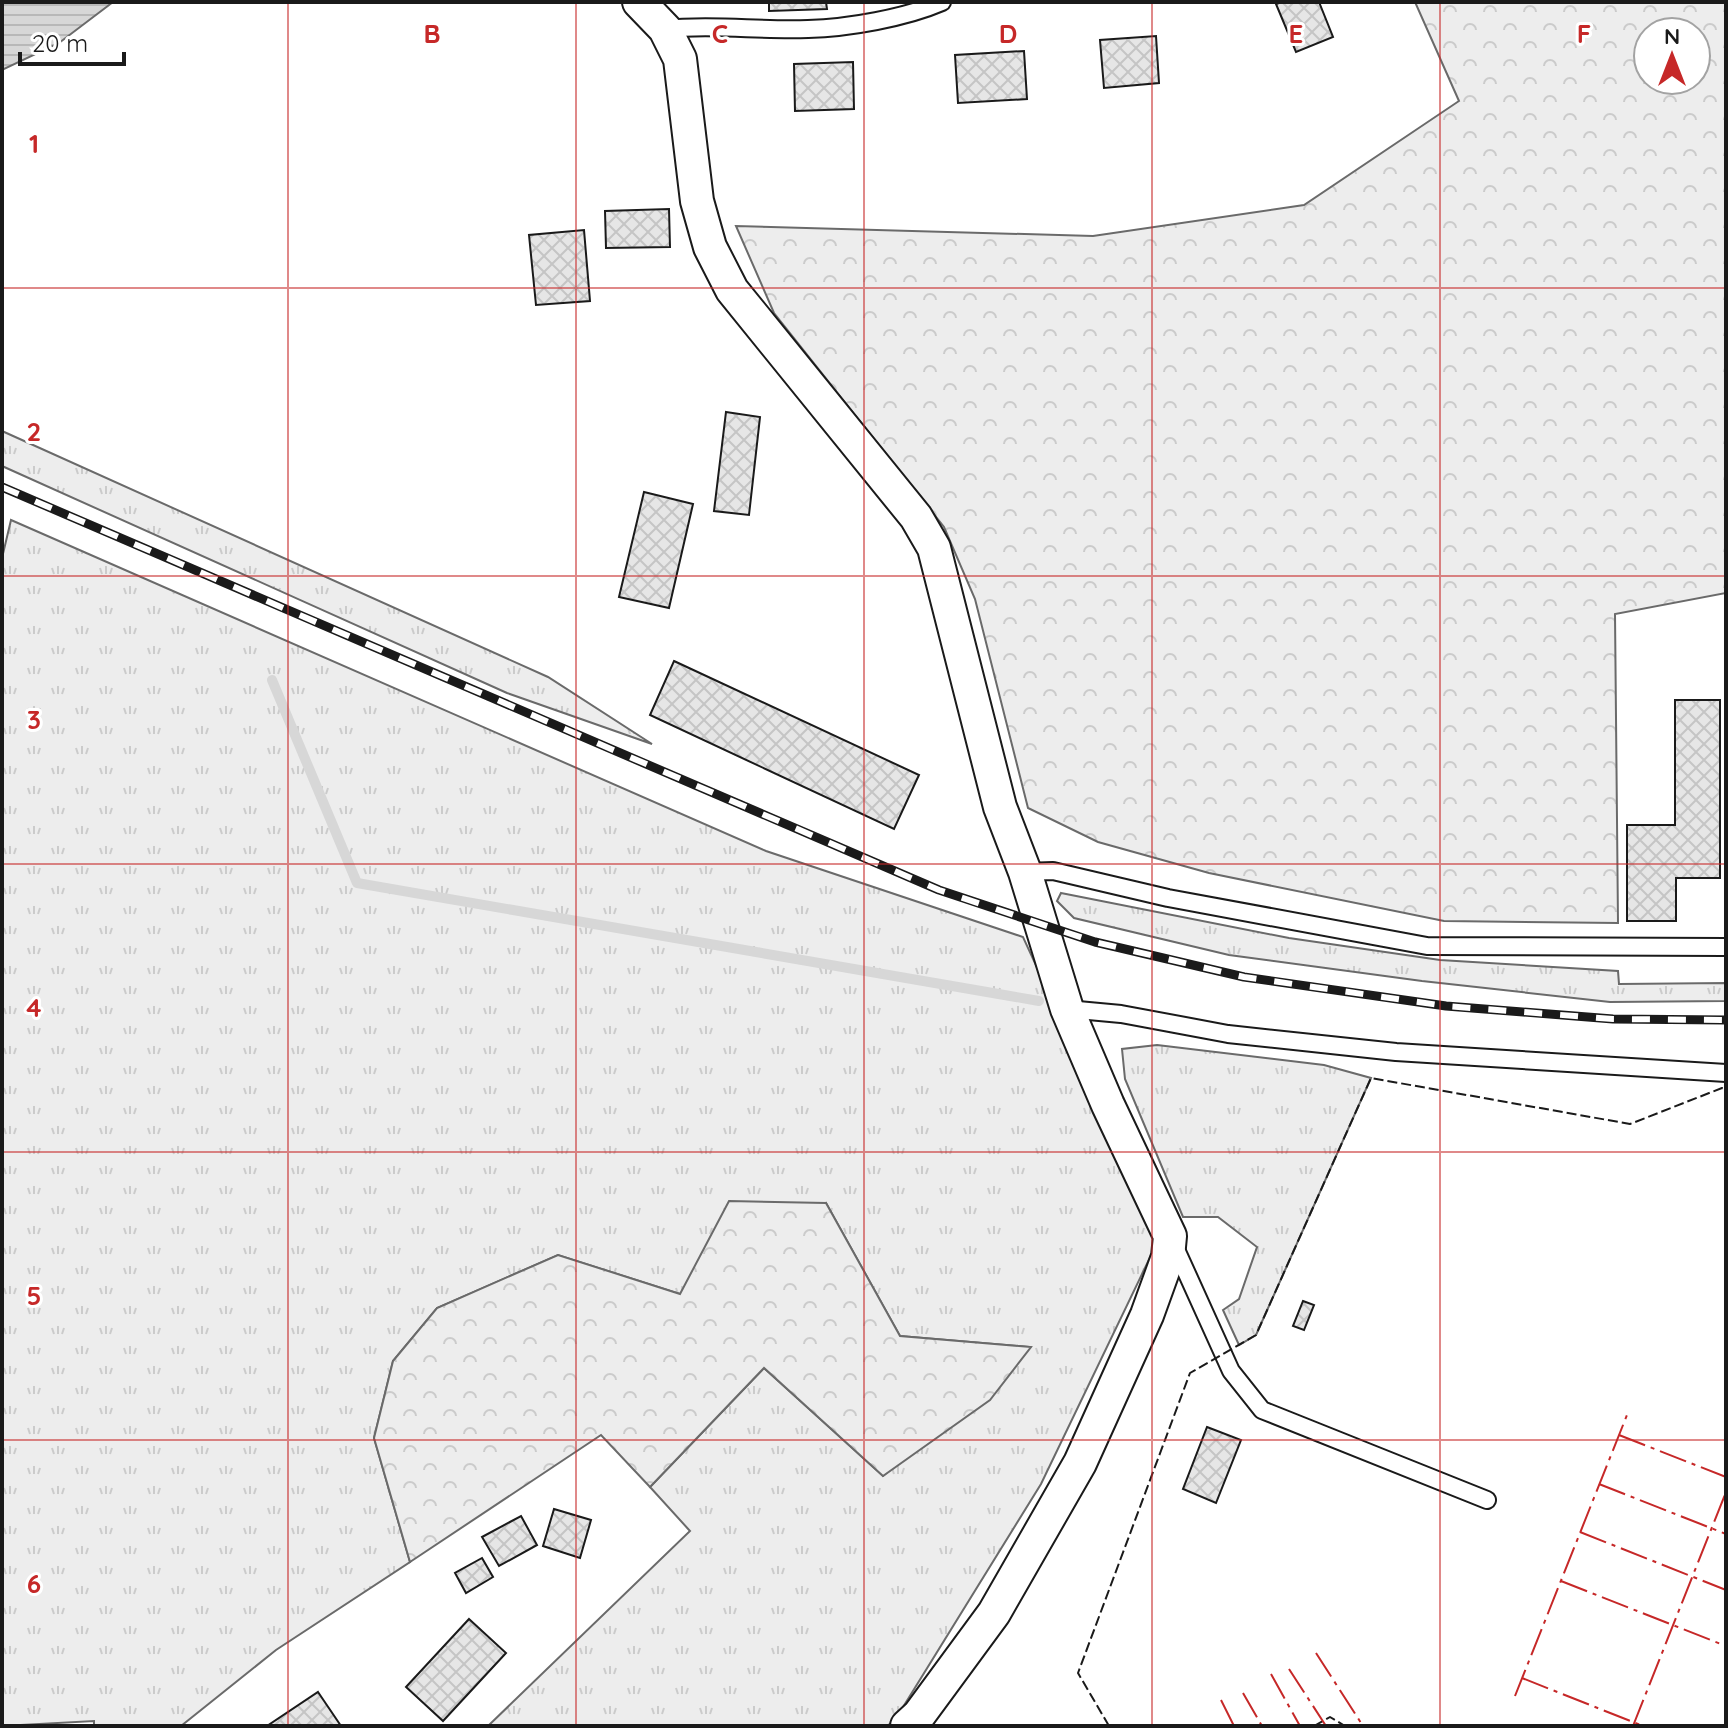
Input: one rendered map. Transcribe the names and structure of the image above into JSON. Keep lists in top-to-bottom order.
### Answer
{
  "scale_bar": "20 m",
  "north": "top",
  "grid": {
    "columns": [
      "B",
      "C",
      "D",
      "E",
      "F"
    ],
    "rows": [
      "1",
      "2",
      "3",
      "4",
      "5",
      "6"
    ]
  }
}
